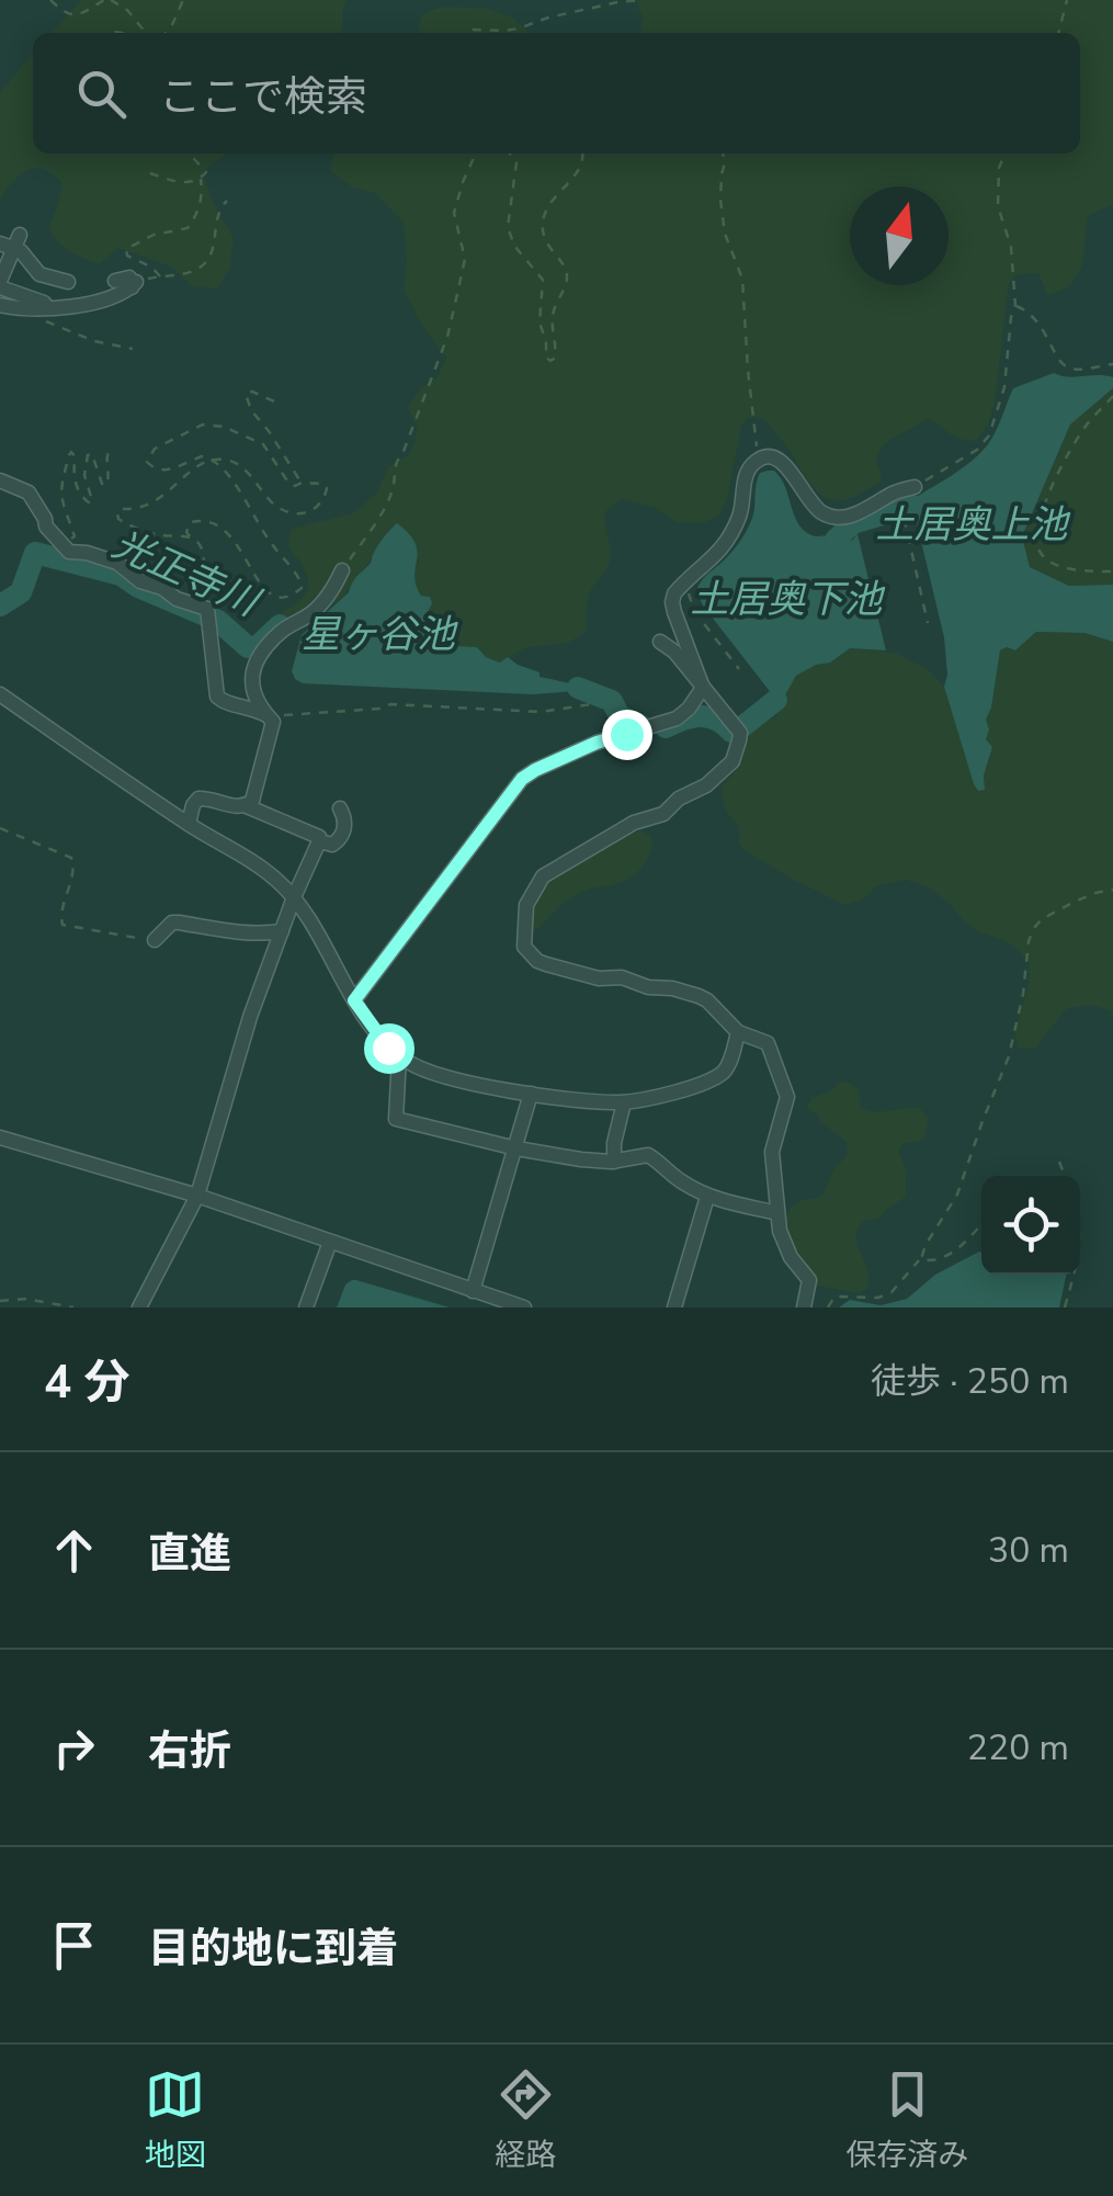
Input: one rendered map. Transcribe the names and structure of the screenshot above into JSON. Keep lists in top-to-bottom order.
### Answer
{
  "water": [
    "土居奥上池",
    "光正寺川",
    "土居奥下池",
    "星ヶ谷池"
  ],
  "north": "top",
  "page": {
    "search": "ここで検索",
    "heading": ["4 分", "徒歩 · 250 m"],
    "list": [
      ["直進", "30 m"],
      ["右折", "220 m"],
      "目的地に到着"
    ],
    "nav": ["地図", "経路", "保存済み"]
  }
}
